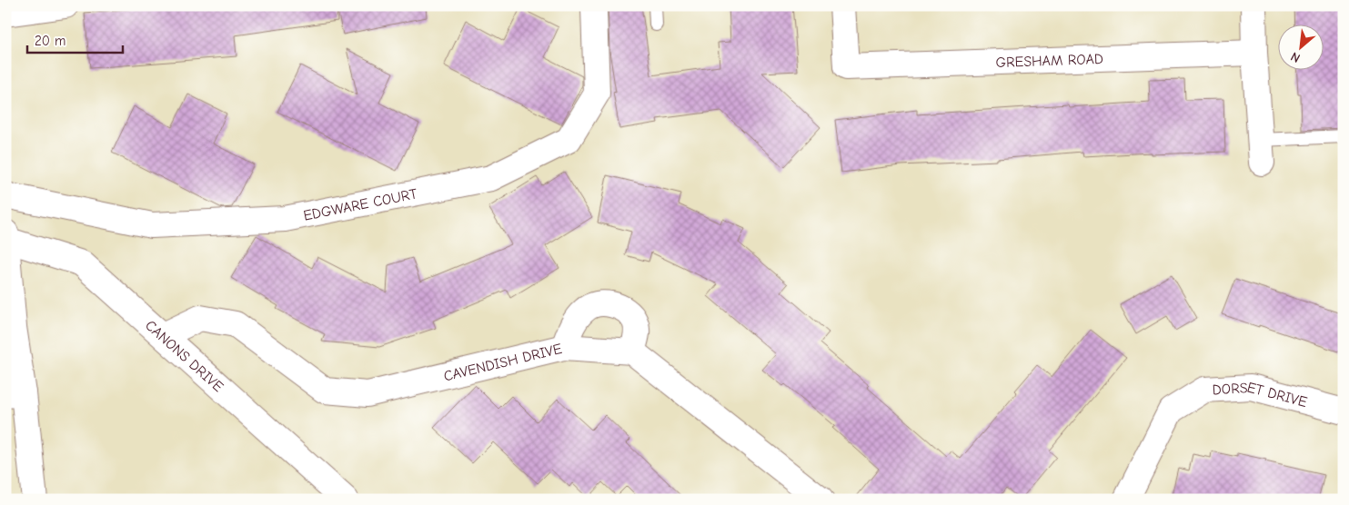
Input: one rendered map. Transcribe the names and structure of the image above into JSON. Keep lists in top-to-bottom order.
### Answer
{
  "streets": {
    "street": [
      "GRESHAM ROAD",
      "EDGWARE COURT",
      "CANONS DRIVE",
      "CAVENDISH DRIVE",
      "DORSET DRIVE"
    ]
  },
  "crossings": [
    ["CANONS DRIVE", "CAVENDISH DRIVE"]
  ],
  "scale_bar": "20 m",
  "north": "bottom left"
}
